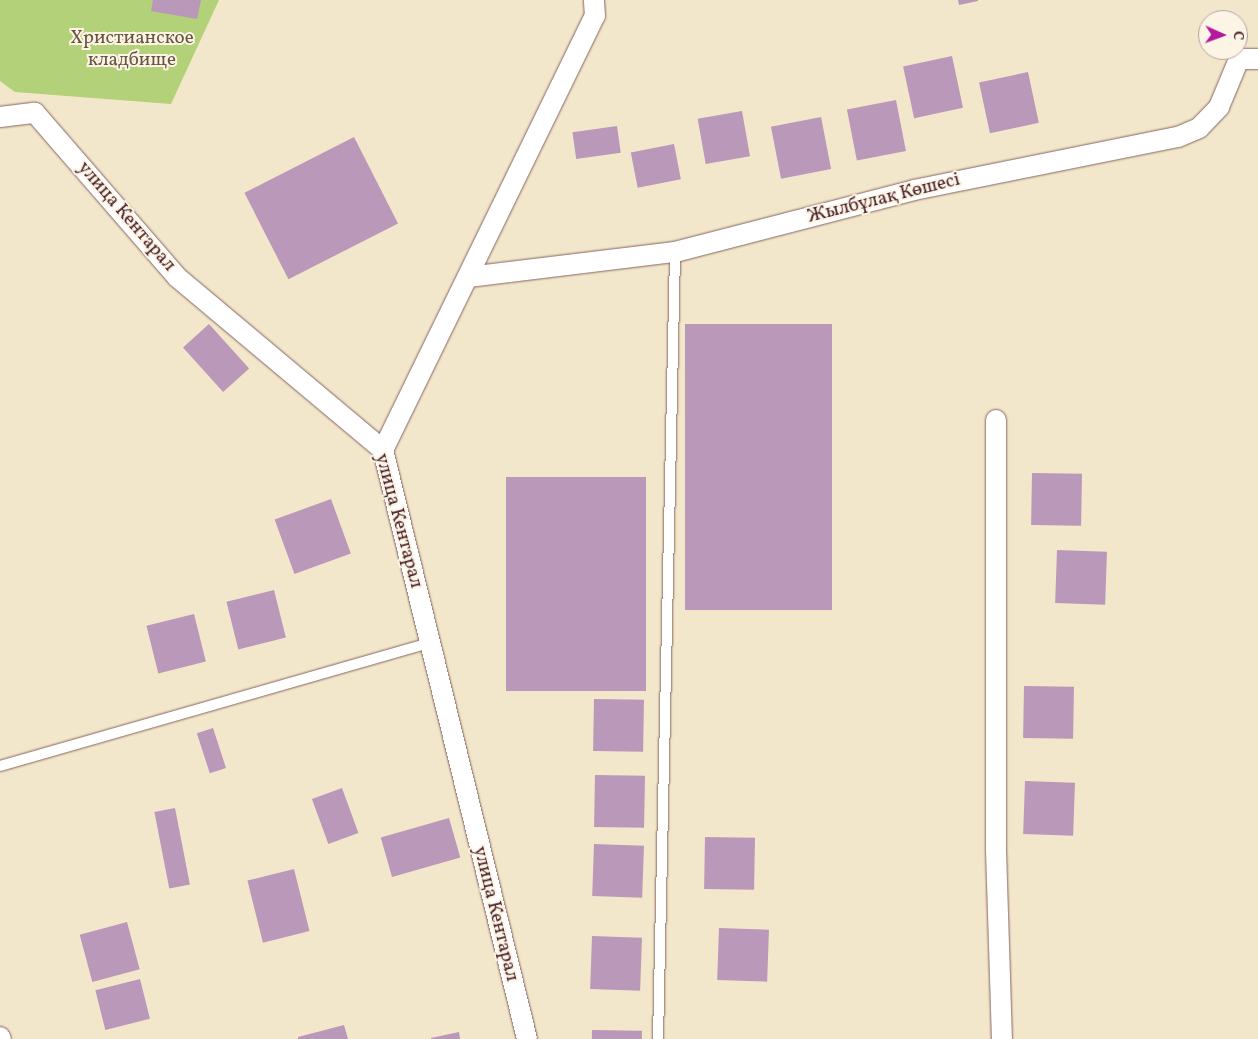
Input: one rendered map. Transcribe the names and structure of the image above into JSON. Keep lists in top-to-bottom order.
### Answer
{
  "streets": {
    "street": ["Жылбұлақ Көшесі", "улица Кентарал"]
  },
  "parks": ["Христианское кладбище"],
  "north": "right"
}
